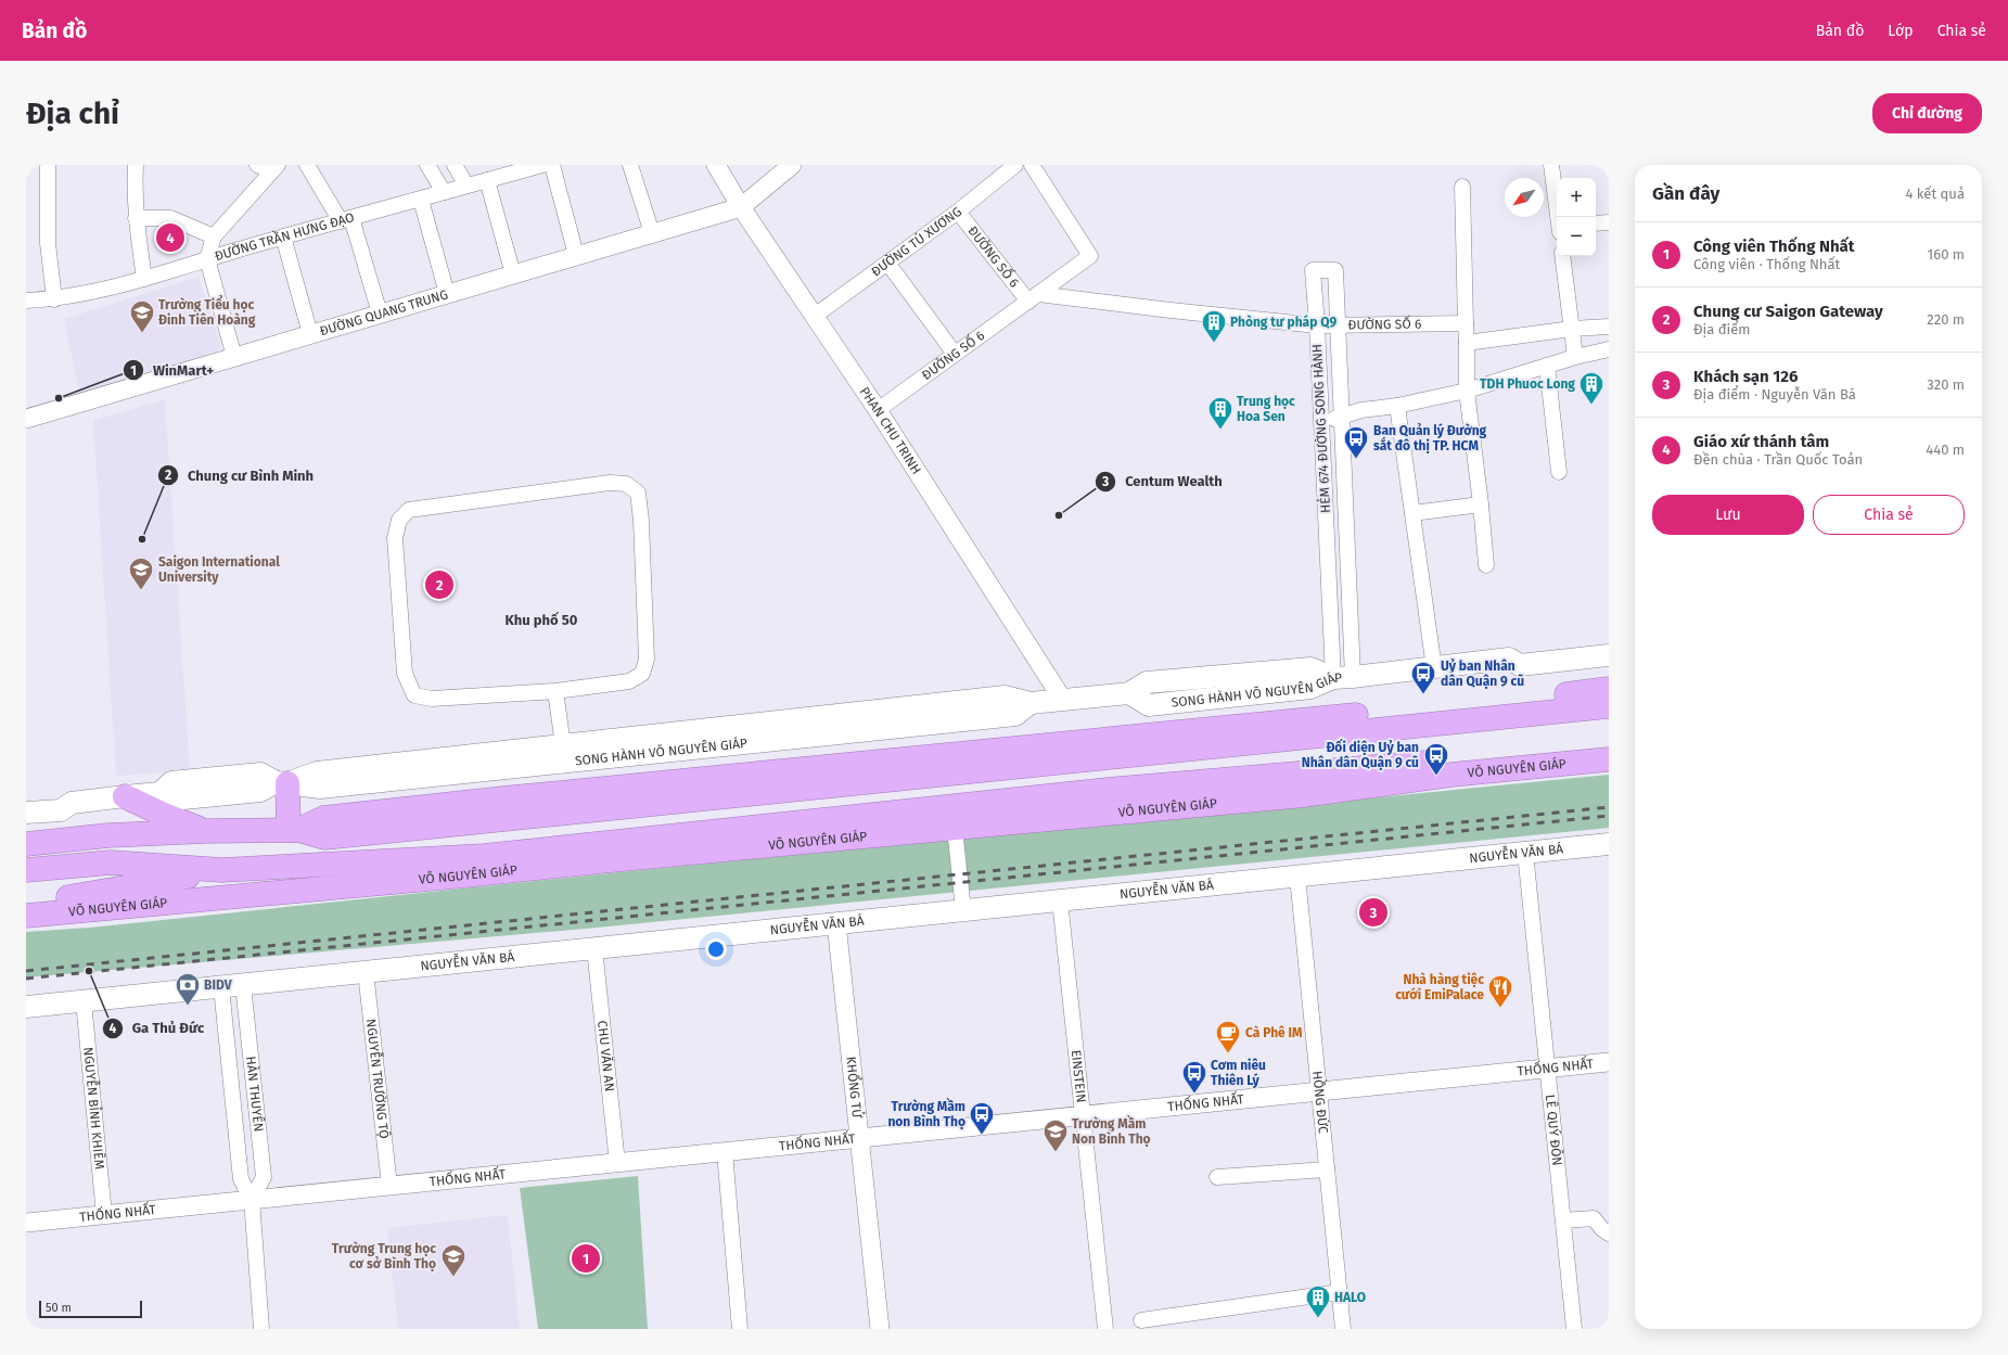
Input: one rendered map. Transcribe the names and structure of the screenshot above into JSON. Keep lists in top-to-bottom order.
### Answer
{
  "streets": {
    "highway": ["VÕ NGUYÊN GIÁP"],
    "main road": ["SONG HÀNH VÕ NGUYÊN GIÁP", "NGUYỄN VĂN BÁ"],
    "street": [
      "ĐƯỜNG TRẦN HƯNG ĐẠO",
      "ĐƯỜNG TÚ XƯƠNG",
      "ĐƯỜNG SỐ 6",
      "ĐƯỜNG QUANG TRUNG",
      "HẺM 674 ĐƯỜNG SONG HÀNH",
      "PHAN CHU TRINH",
      "CHU VĂN AN",
      "THỐNG NHẤT",
      "EINSTEIN",
      "NGUYỄN TRƯỜNG TỘ",
      "KHỔNG TỬ",
      "HÀN THUYÊN",
      "HỒNG ĐỨC",
      "NGUYỄN BỈNH KHIÊM",
      "LÊ QUÝ ĐÔN"
    ]
  },
  "crossings": [
    ["ĐƯỜNG TÚ XƯƠNG", "ĐƯỜNG SỐ 6"],
    ["ĐƯỜNG TÚ XƯƠNG", "PHAN CHU TRINH"],
    ["ĐƯỜNG SỐ 6", "HẺM 674 ĐƯỜNG SONG HÀNH"],
    ["ĐƯỜNG SỐ 6", "PHAN CHU TRINH"],
    ["ĐƯỜNG QUANG TRUNG", "PHAN CHU TRINH"],
    ["HẺM 674 ĐƯỜNG SONG HÀNH", "SONG HÀNH VÕ NGUYÊN GIÁP"],
    ["PHAN CHU TRINH", "SONG HÀNH VÕ NGUYÊN GIÁP"],
    ["NGUYỄN VĂN BÁ", "CHU VĂN AN"],
    ["NGUYỄN VĂN BÁ", "EINSTEIN"],
    ["NGUYỄN VĂN BÁ", "NGUYỄN TRƯỜNG TỘ"],
    ["NGUYỄN VĂN BÁ", "KHỔNG TỬ"],
    ["NGUYỄN VĂN BÁ", "HÀN THUYÊN"],
    ["NGUYỄN VĂN BÁ", "HỒNG ĐỨC"],
    ["NGUYỄN VĂN BÁ", "NGUYỄN BỈNH KHIÊM"],
    ["NGUYỄN VĂN BÁ", "LÊ QUÝ ĐÔN"],
    ["CHU VĂN AN", "THỐNG NHẤT"],
    ["THỐNG NHẤT", "EINSTEIN"],
    ["THỐNG NHẤT", "NGUYỄN TRƯỜNG TỘ"],
    ["THỐNG NHẤT", "KHỔNG TỬ"],
    ["THỐNG NHẤT", "HÀN THUYÊN"],
    ["THỐNG NHẤT", "HỒNG ĐỨC"],
    ["THỐNG NHẤT", "NGUYỄN BỈNH KHIÊM"],
    ["THỐNG NHẤT", "LÊ QUÝ ĐÔN"]
  ],
  "districts": ["Khu phố 50"],
  "places": {
    "school or university": [
      "Trường Tiểu học Đinh Tiên Hoàng",
      "Saigon International University",
      "Trường Mầm Non Bình Thọ",
      "Trường Trung học cơ sở Bình Thọ"
    ],
    "building": [
      "Phòng tư pháp Q9",
      "TDH Phuoc Long",
      "Trung học Hoa Sen",
      "HALO"
    ],
    "other": [
      "WinMart+",
      "Centum Wealth",
      "Chung cư Bình Minh",
      "Ga Thủ Đức"
    ],
    "bus stop": [
      "Ban Quản lý Đường sắt đô thị TP. HCM",
      "Uỷ ban Nhân dân Quận 9 cũ",
      "Đối diện Uỷ ban Nhân dân Quận 9 cũ",
      "Cơm niêu Thiên Lý",
      "Trường Mầm non Bình Thọ"
    ],
    "bank": ["BIDV"],
    "restaurant": ["Nhà hàng tiệc cưới EmiPalace"],
    "cafe": ["Cà Phê IM"]
  },
  "scale_bar": "50 m",
  "north": "bottom left",
  "page": {
    "header": "Bản đồ",
    "nav": ["Bản đồ", "Lớp", "Chia sẻ"],
    "buttons": [
      "Chỉ đường",
      ["Lưu", "Chia sẻ"]
    ],
    "title": "Địa chỉ",
    "heading": ["Gần đây", "4 kết quả"],
    "map_buttons": ["+", "−"],
    "pins": [
      "4",
      "2",
      "3",
      "1"
    ],
    "list": [
      {
        "mark": "1",
        "name": "Công viên Thống Nhất",
        "note": "Công viên · Thống Nhất",
        "value": "160 m"
      },
      {
        "mark": "2",
        "name": "Chung cư Saigon Gateway",
        "note": "Địa điểm",
        "value": "220 m"
      },
      {
        "mark": "3",
        "name": "Khách sạn 126",
        "note": "Địa điểm · Nguyễn Văn Bá",
        "value": "320 m"
      },
      {
        "mark": "4",
        "name": "Giáo xứ thánh tâm",
        "note": "Đền chùa · Trần Quốc Toản",
        "value": "440 m"
      }
    ],
    "scale": "50 m"
  }
}
